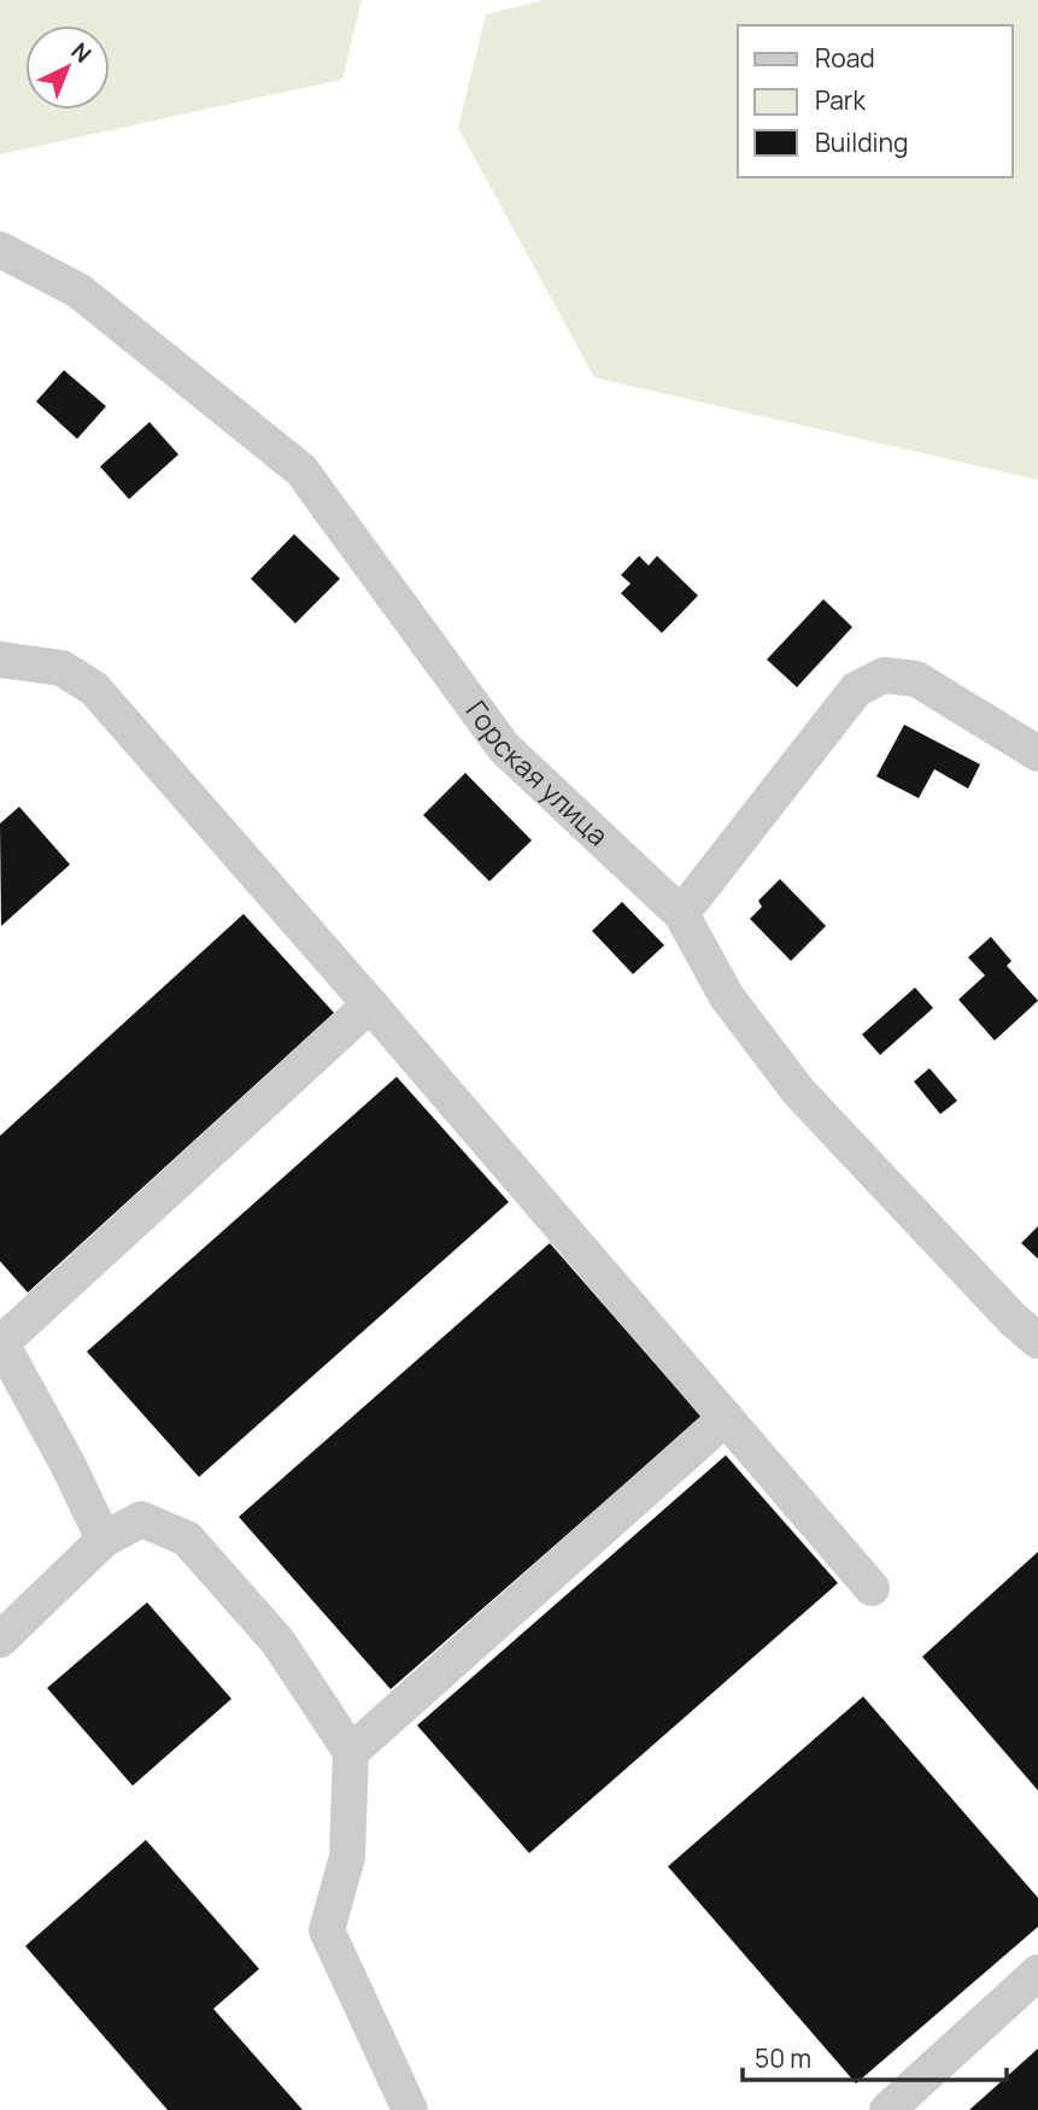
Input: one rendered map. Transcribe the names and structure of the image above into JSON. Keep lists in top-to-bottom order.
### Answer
{
  "streets": {
    "street": ["Горская улица"]
  },
  "legend": ["Road", "Park", "Building"],
  "scale_bar": "50 m",
  "north": "top right"
}
